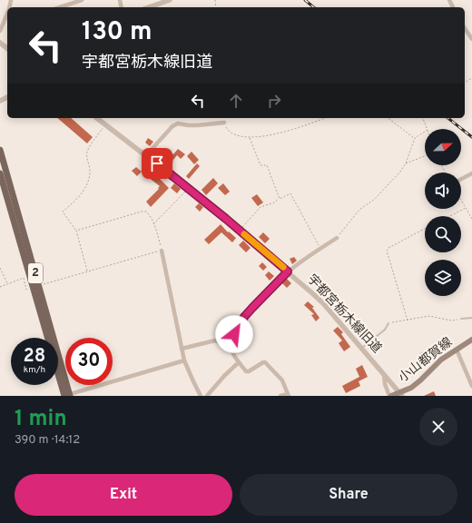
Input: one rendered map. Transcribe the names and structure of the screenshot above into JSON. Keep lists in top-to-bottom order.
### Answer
{
  "streets": {
    "main road": ["2", "小山都賀線"],
    "street": ["宇都宮栃木線旧道"]
  },
  "crossings": [
    ["宇都宮栃木線旧道", "小山都賀線"]
  ],
  "north": "right",
  "page": {
    "turn": ["130 m", "宇都宮栃木線旧道"],
    "speed": "28 km/h",
    "limit": "30",
    "heading": ["1 min", "390 m · 14:12"],
    "buttons": ["Exit", "Share"]
  }
}
